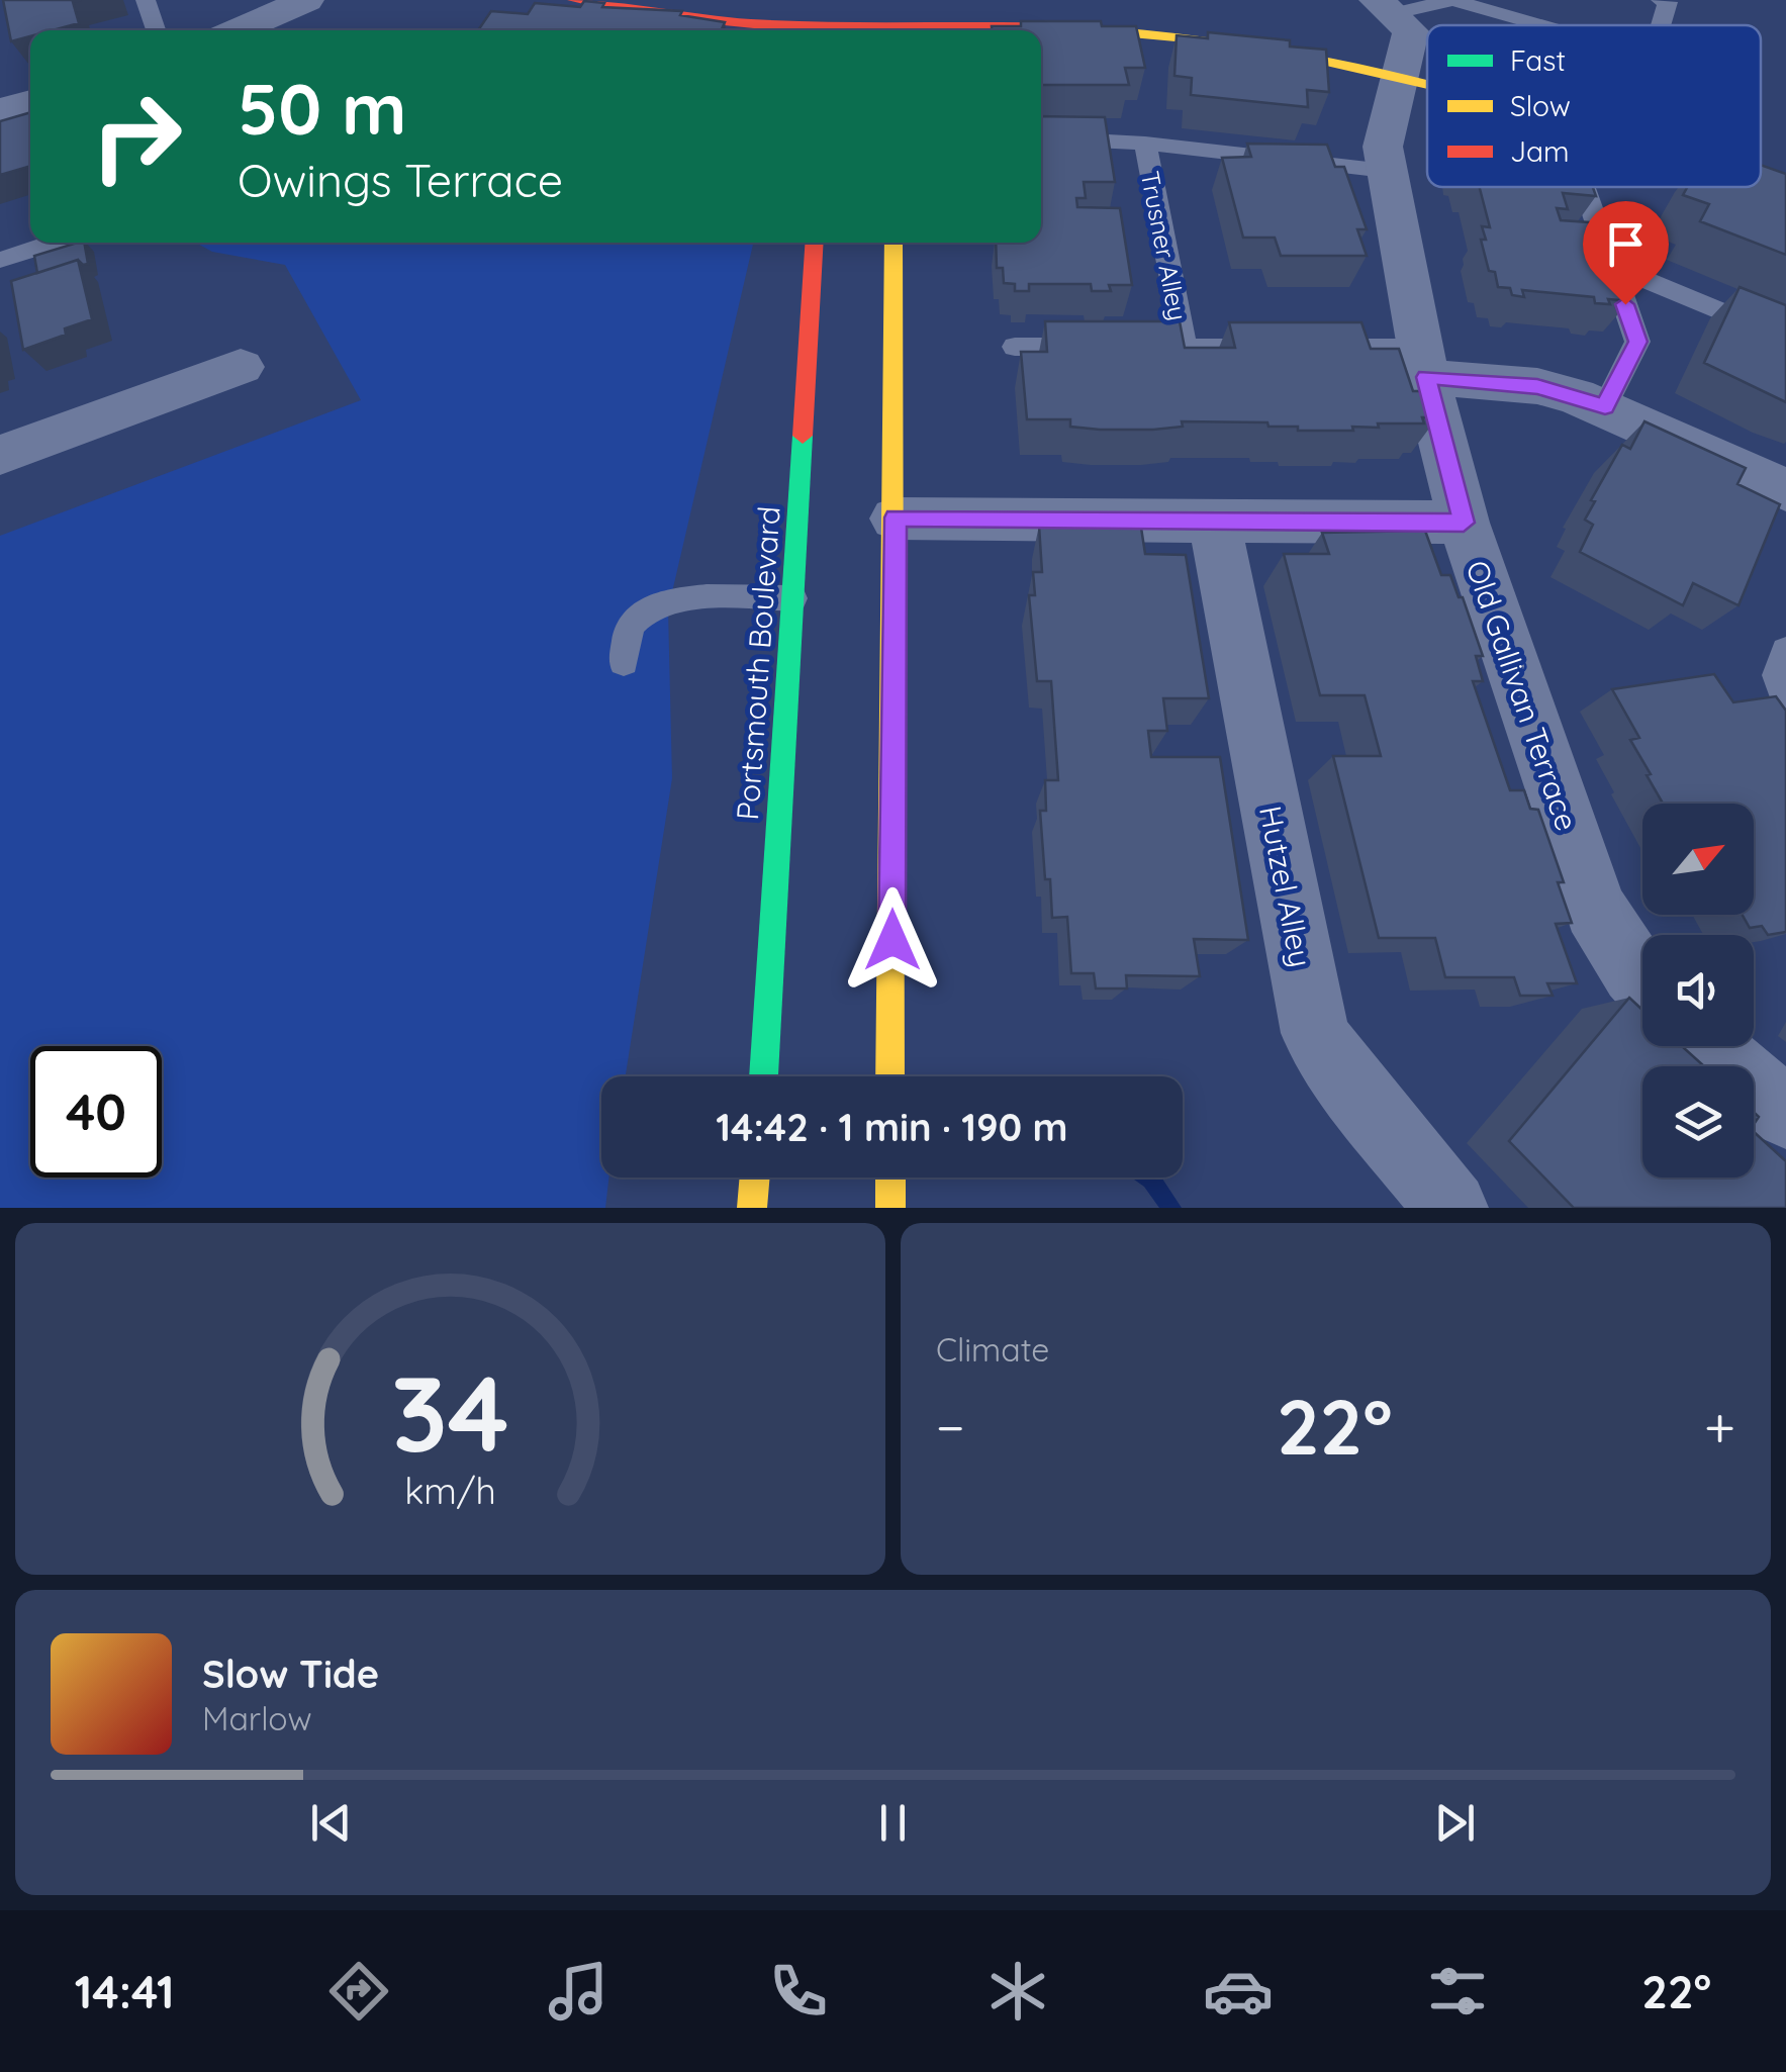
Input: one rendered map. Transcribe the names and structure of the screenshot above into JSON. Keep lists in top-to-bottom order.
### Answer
{
  "streets": {
    "street": ["Portsmouth Boulevard", "Old Gallivan Terrace", "Hutzel Alley"],
    "lane": ["Trusner Alley"]
  },
  "crossings": [
    ["Trusner Alley", "Old Gallivan Terrace"]
  ],
  "legend": ["Fast", "Slow", "Jam"],
  "north": "top right",
  "page": {
    "turn": ["50 m", "Owings Terrace"],
    "limit": "40",
    "trip": "14:42 · 1 min · 190 m",
    "tile": "Climate",
    "heat": ["−", "22°", "+"],
    "song": ["Slow Tide", "Marlow"],
    "tabs": ["14:41", "22°"],
    "gauge": ["34", "km/h"]
  }
}
